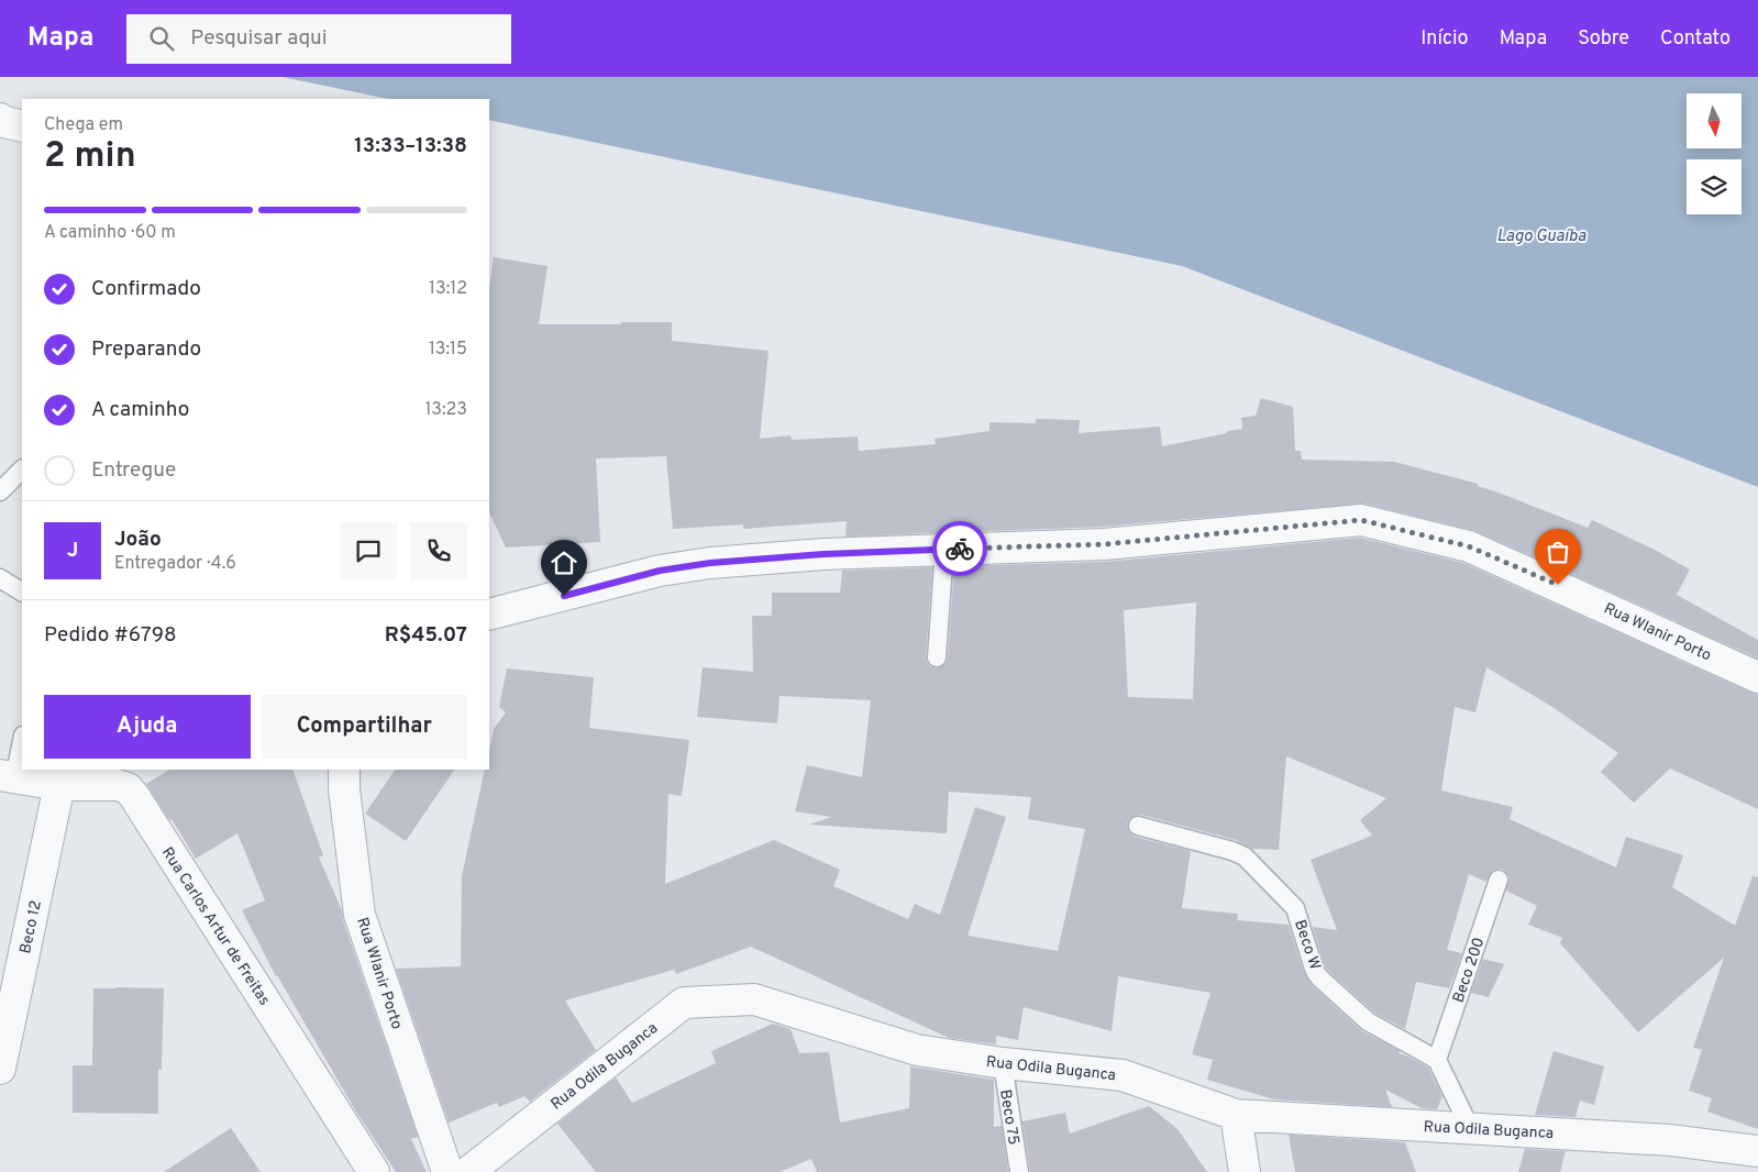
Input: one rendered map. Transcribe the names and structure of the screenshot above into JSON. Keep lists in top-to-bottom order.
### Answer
{
  "streets": {
    "street": [
      "Rua Wlanir Porto",
      "Rua Carlos Artur de Freitas",
      "Beco 12",
      "Rua Odila Buganca"
    ],
    "lane": ["Beco W", "Beco 200", "Beco 75"]
  },
  "crossings": [
    ["Rua Carlos Artur de Freitas", "Beco 12"],
    ["Beco W", "Beco 200"],
    ["Rua Odila Buganca", "Beco 75"]
  ],
  "water": ["Lago Guaíba"],
  "north": "bottom",
  "page": {
    "header": "Mapa",
    "search": "Pesquisar aqui",
    "nav": [
      "Início",
      "Mapa",
      "Sobre",
      "Contato"
    ],
    "heading": ["2 min", "Chega em", "13:33–13:38"],
    "panel": [
      "João",
      "Entregador · 4.6",
      "Pedido #6798",
      "R$45.07"
    ],
    "bar": "A caminho · 60 m",
    "list": [
      ["Confirmado", "13:12"],
      ["Preparando", "13:15"],
      ["A caminho", "13:23"],
      "Entregue"
    ],
    "round": "J",
    "buttons": ["Ajuda", "Compartilhar"]
  }
}
